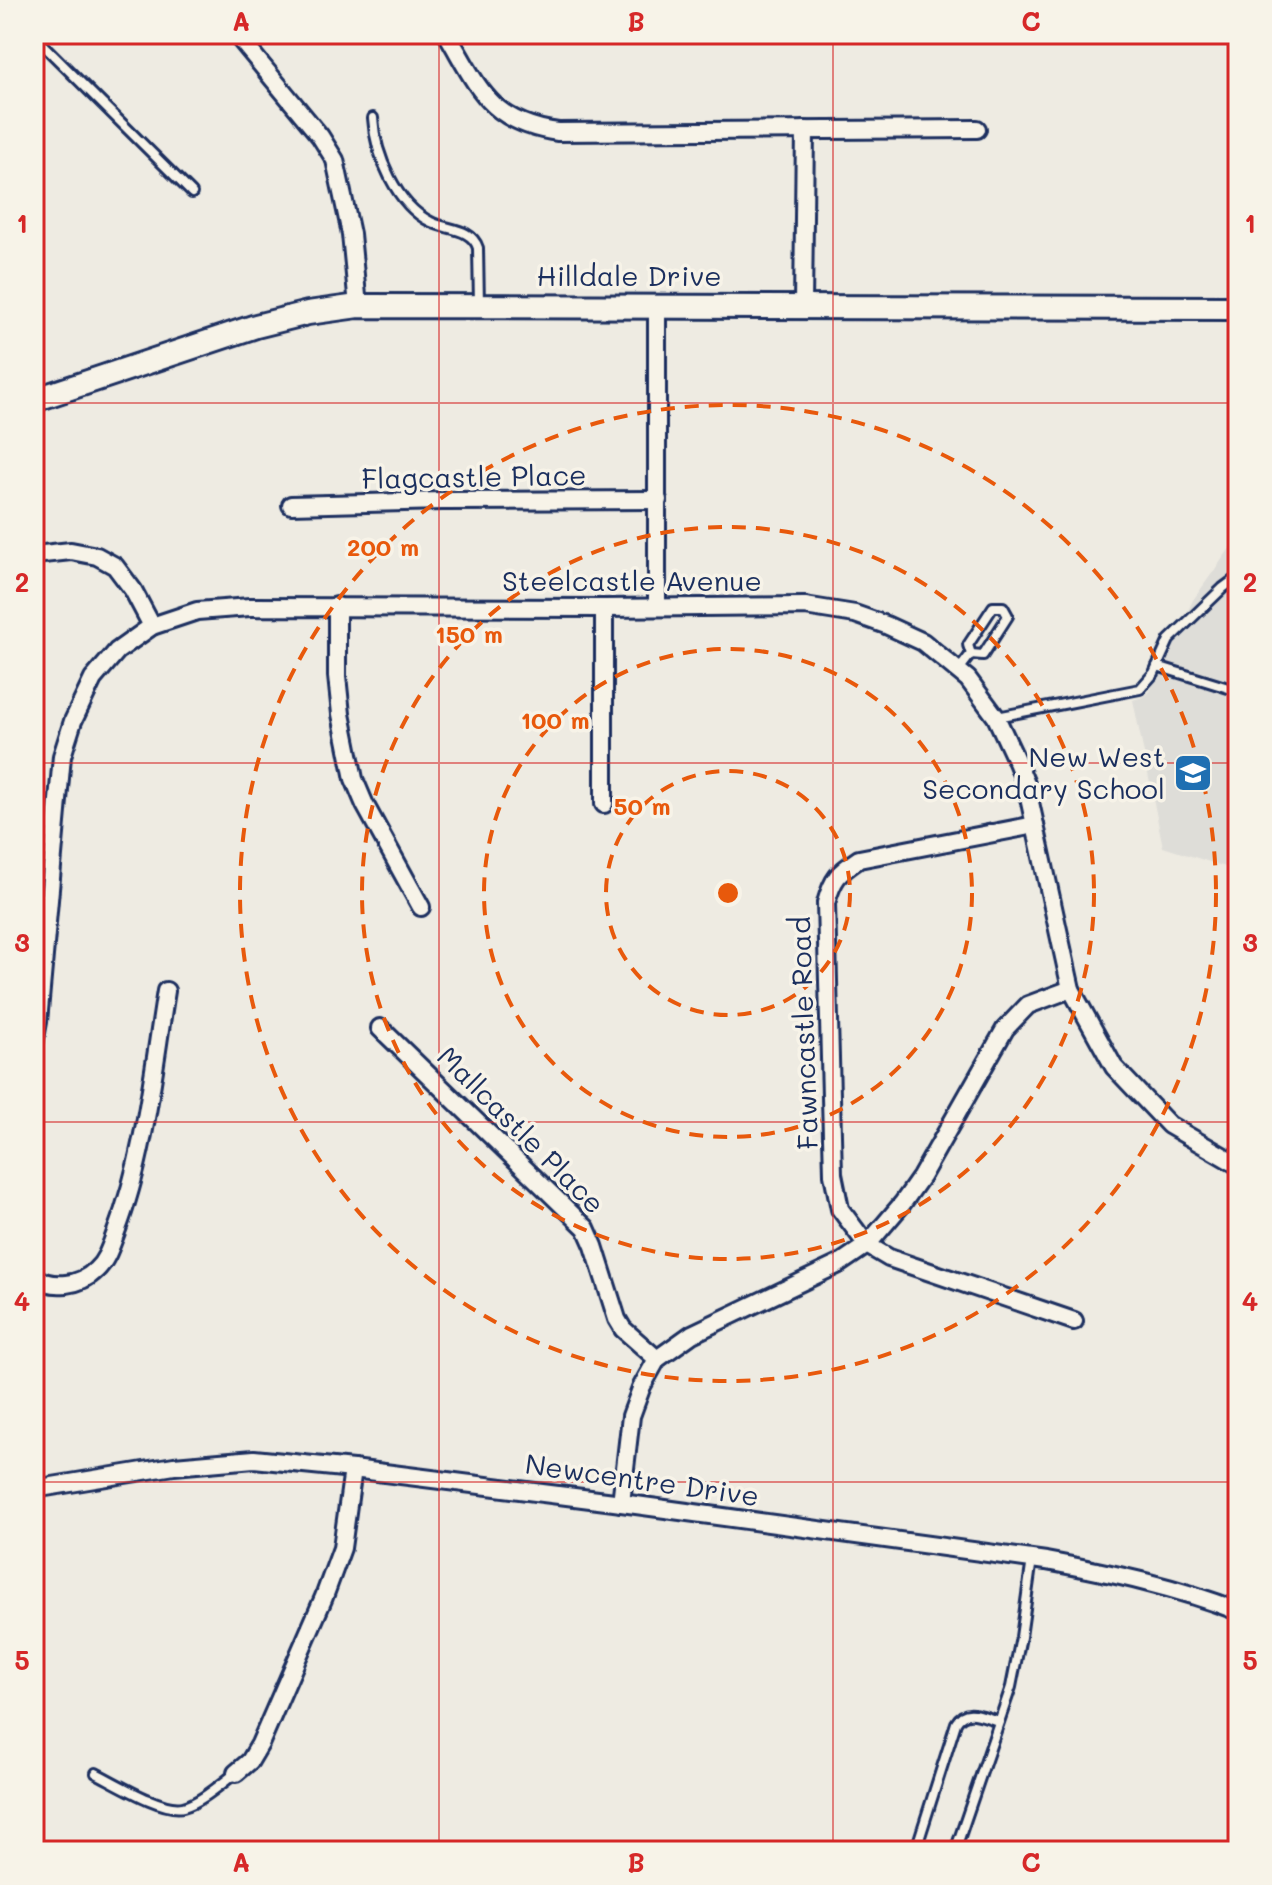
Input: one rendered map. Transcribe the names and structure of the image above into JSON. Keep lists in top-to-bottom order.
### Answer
{
  "streets": {
    "street": [
      "Hilldale Drive",
      "Flagcastle Place",
      "Steelcastle Avenue",
      "Fawncastle Road",
      "Mallcastle Place",
      "Newcentre Drive"
    ]
  },
  "crossings": [
    ["Steelcastle Avenue", "Fawncastle Road"]
  ],
  "places": {
    "school or university": ["New West Secondary School"]
  },
  "grid": {
    "columns": ["A", "B", "C"],
    "rows": [
      "1",
      "2",
      "3",
      "4",
      "5"
    ]
  },
  "rings": [
    "200 m",
    "150 m",
    "100 m",
    "50 m"
  ]
}
